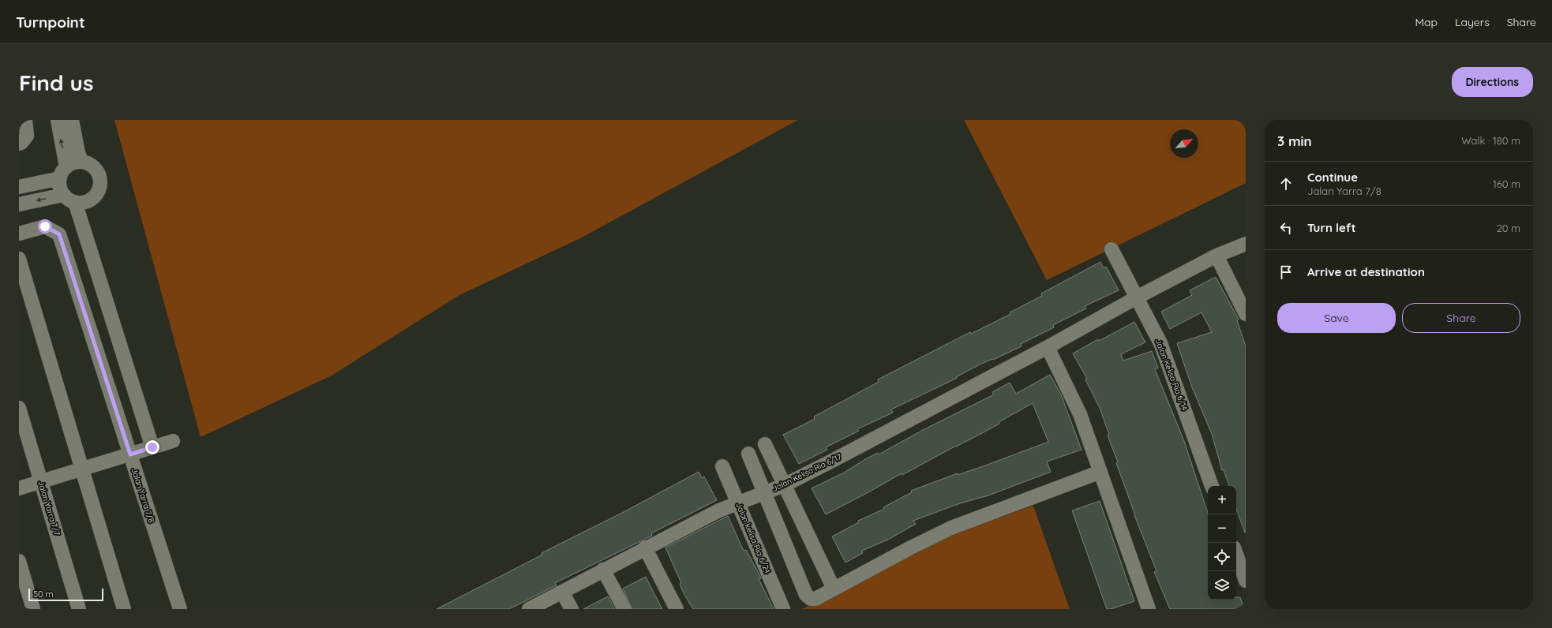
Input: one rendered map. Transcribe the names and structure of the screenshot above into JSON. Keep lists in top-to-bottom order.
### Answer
{
  "streets": {
    "street": [
      "Jalan Kelisa Ria 6/14",
      "Jalan Kelisa Ria 6/17",
      "Jalan Yarra 7/8",
      "Jalan Yarra 7/7",
      "Jalan kelisa Ria 6/24"
    ]
  },
  "crossings": [
    ["Jalan Kelisa Ria 6/14", "Jalan Kelisa Ria 6/17"],
    ["Jalan Kelisa Ria 6/17", "Jalan kelisa Ria 6/24"]
  ],
  "scale_bar": "50 m",
  "north": "top right",
  "page": {
    "header": "Turnpoint",
    "nav": ["Map", "Layers", "Share"],
    "buttons": [
      "Directions",
      ["Save", "Share"]
    ],
    "title": "Find us",
    "heading": ["3 min", "Walk · 180 m"],
    "list": [
      ["Continue", "Jalan Yarra 7/8", "160 m"],
      ["Turn left", "20 m"],
      "Arrive at destination"
    ],
    "map_buttons": ["+", "−"],
    "scale": "50 m"
  }
}
